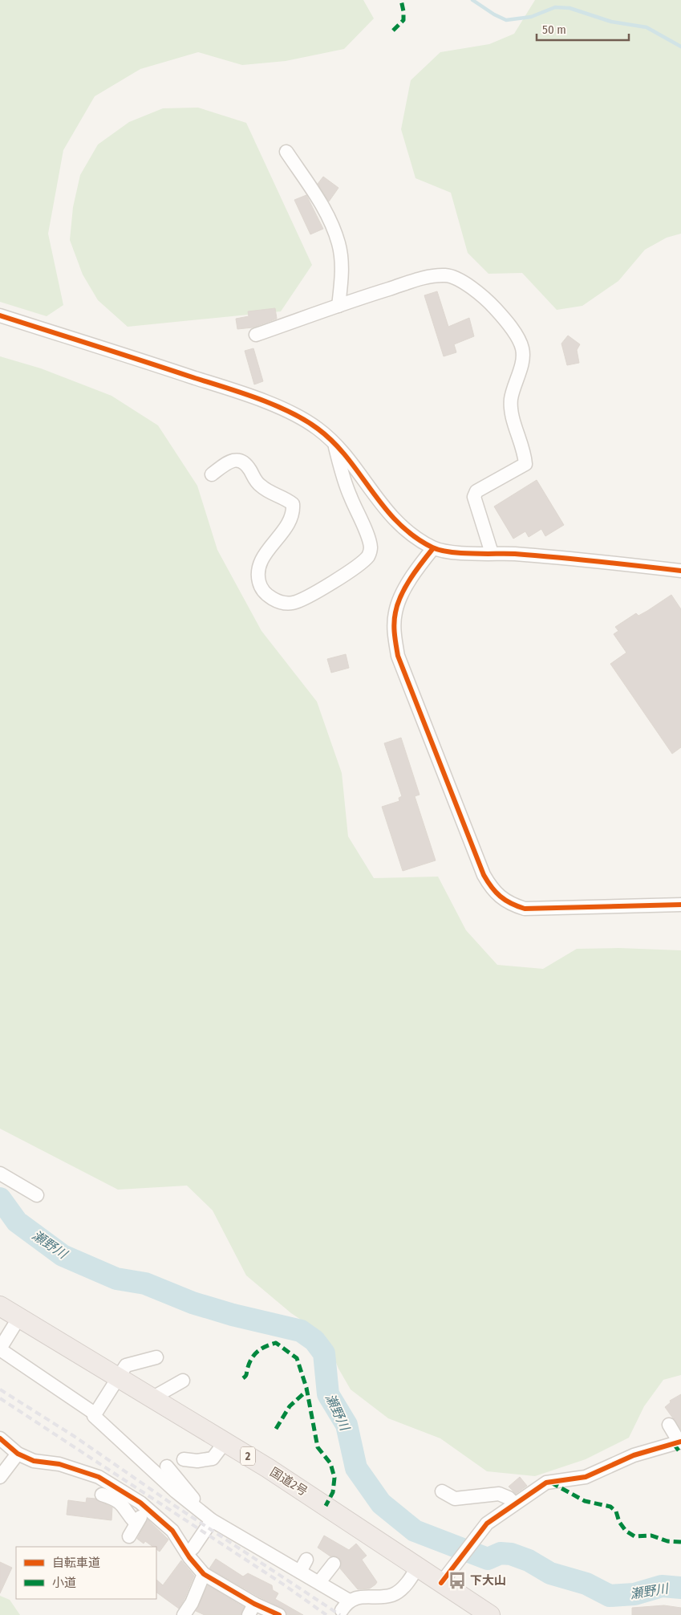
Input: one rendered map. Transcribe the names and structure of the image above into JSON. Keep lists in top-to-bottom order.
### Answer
{
  "streets": {
    "highway": ["2", "国道2号"]
  },
  "water": ["瀬野川"],
  "places": {
    "bus stop": ["下大山"]
  },
  "legend": ["自転車道", "小道"],
  "scale_bar": "50 m"
}
